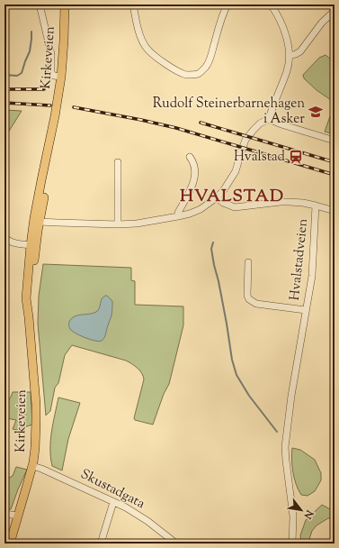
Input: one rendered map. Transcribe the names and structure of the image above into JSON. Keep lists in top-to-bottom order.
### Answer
{
  "streets": {
    "main road": ["Kirkeveien"],
    "street": ["Hvalstadveien", "Skustadgata"]
  },
  "crossings": [
    ["Kirkeveien", "Skustadgata"]
  ],
  "districts": ["HVALSTAD"],
  "places": {
    "school or university": ["Rudolf Steinerbarnehagen i Asker"],
    "station": ["Hvalstad"]
  },
  "north": "bottom right"
}
